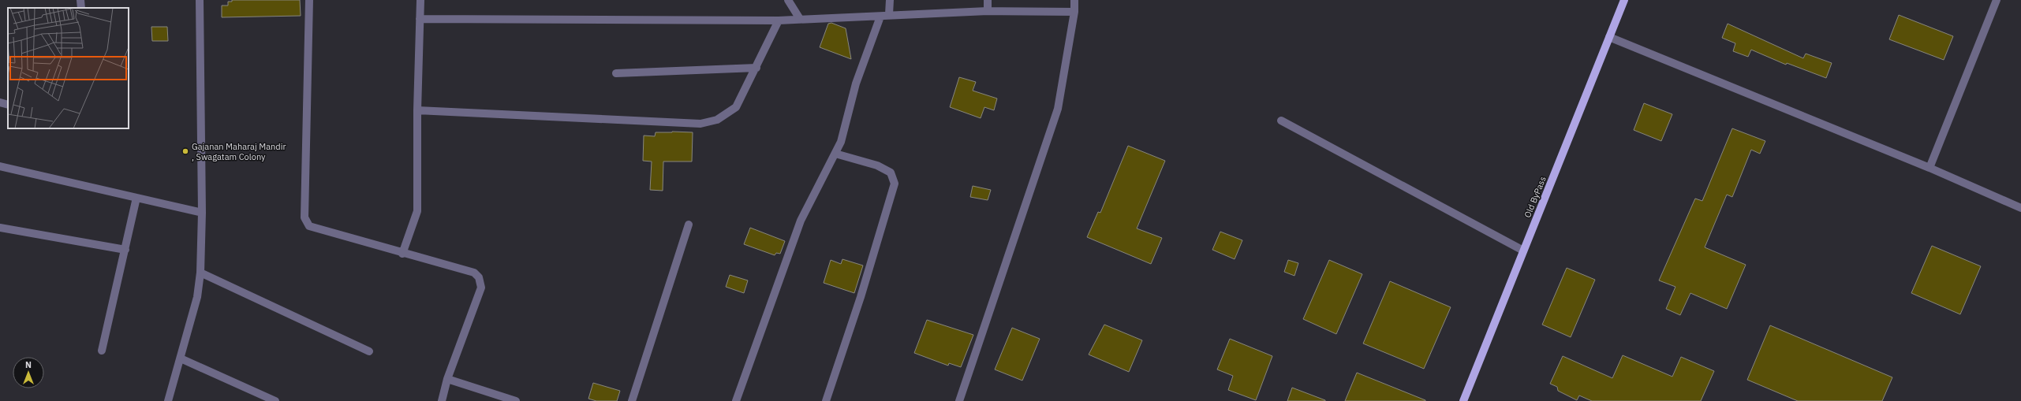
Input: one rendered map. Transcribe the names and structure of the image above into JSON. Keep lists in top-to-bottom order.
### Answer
{
  "streets": {
    "main road": ["Old ByPass"]
  },
  "places": ["Gajanan Maharaj Mandir , Swagatam Colony"],
  "north": "top"
}
